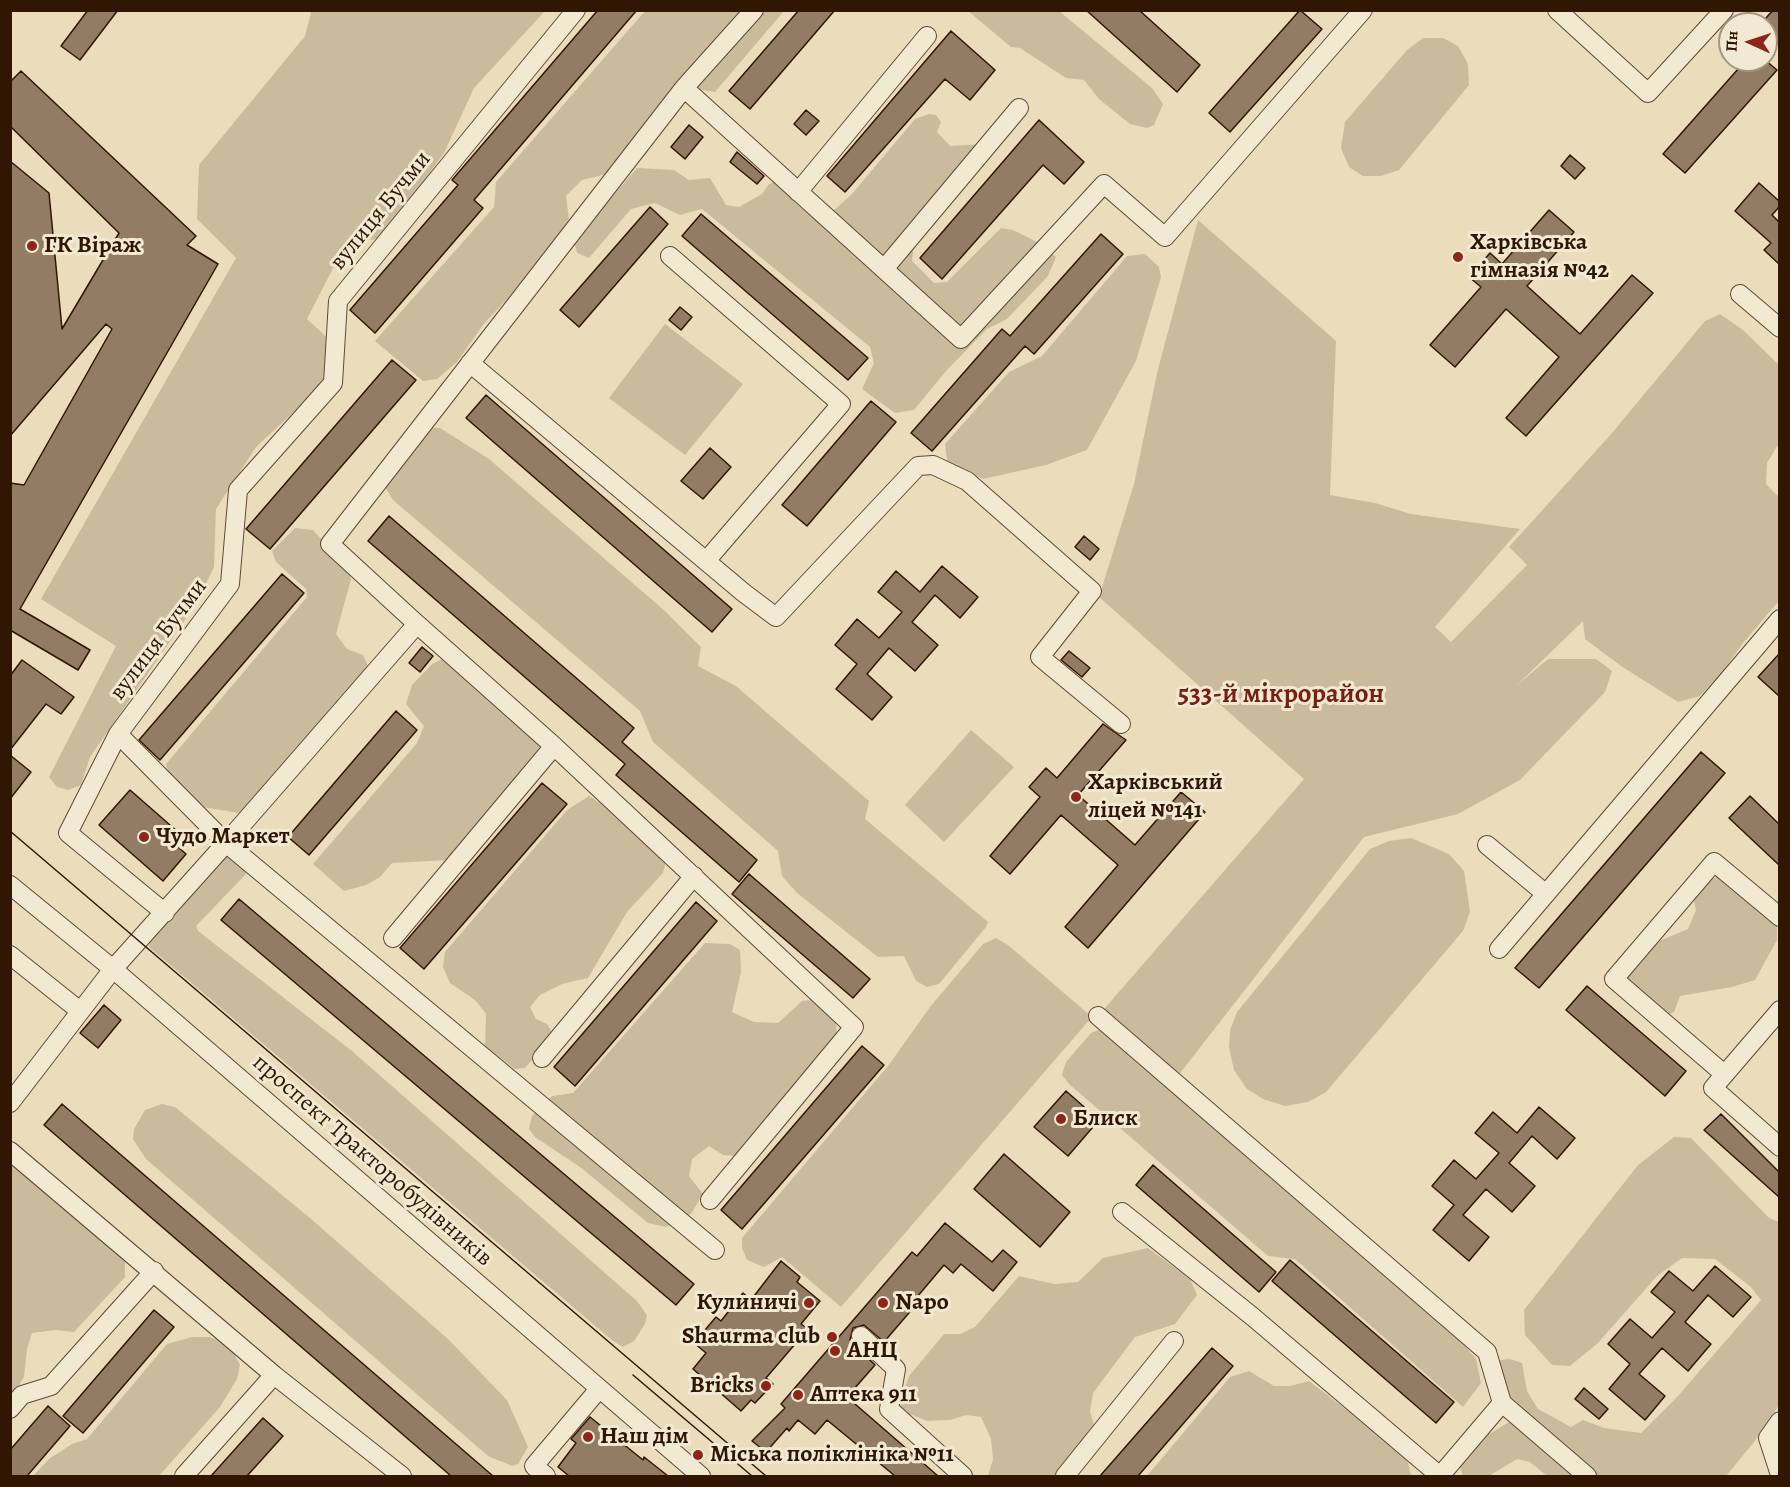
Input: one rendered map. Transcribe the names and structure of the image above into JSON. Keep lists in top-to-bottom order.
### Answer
{
  "streets": {
    "street": ["вулиця Бучми", "проспект Тракторобудівників"]
  },
  "districts": ["533-й мікрорайон"],
  "places": [
    "ГК Віраж",
    "Харківська гімназія №42",
    "Харківський ліцей №141",
    "Чудо Маркет",
    "Блиск",
    "Кулиничі",
    "Napo",
    "Shaurma club",
    "АНЦ",
    "Bricks",
    "Аптека 911",
    "Наш дім",
    "Міська поліклініка №11"
  ],
  "north": "left"
}
